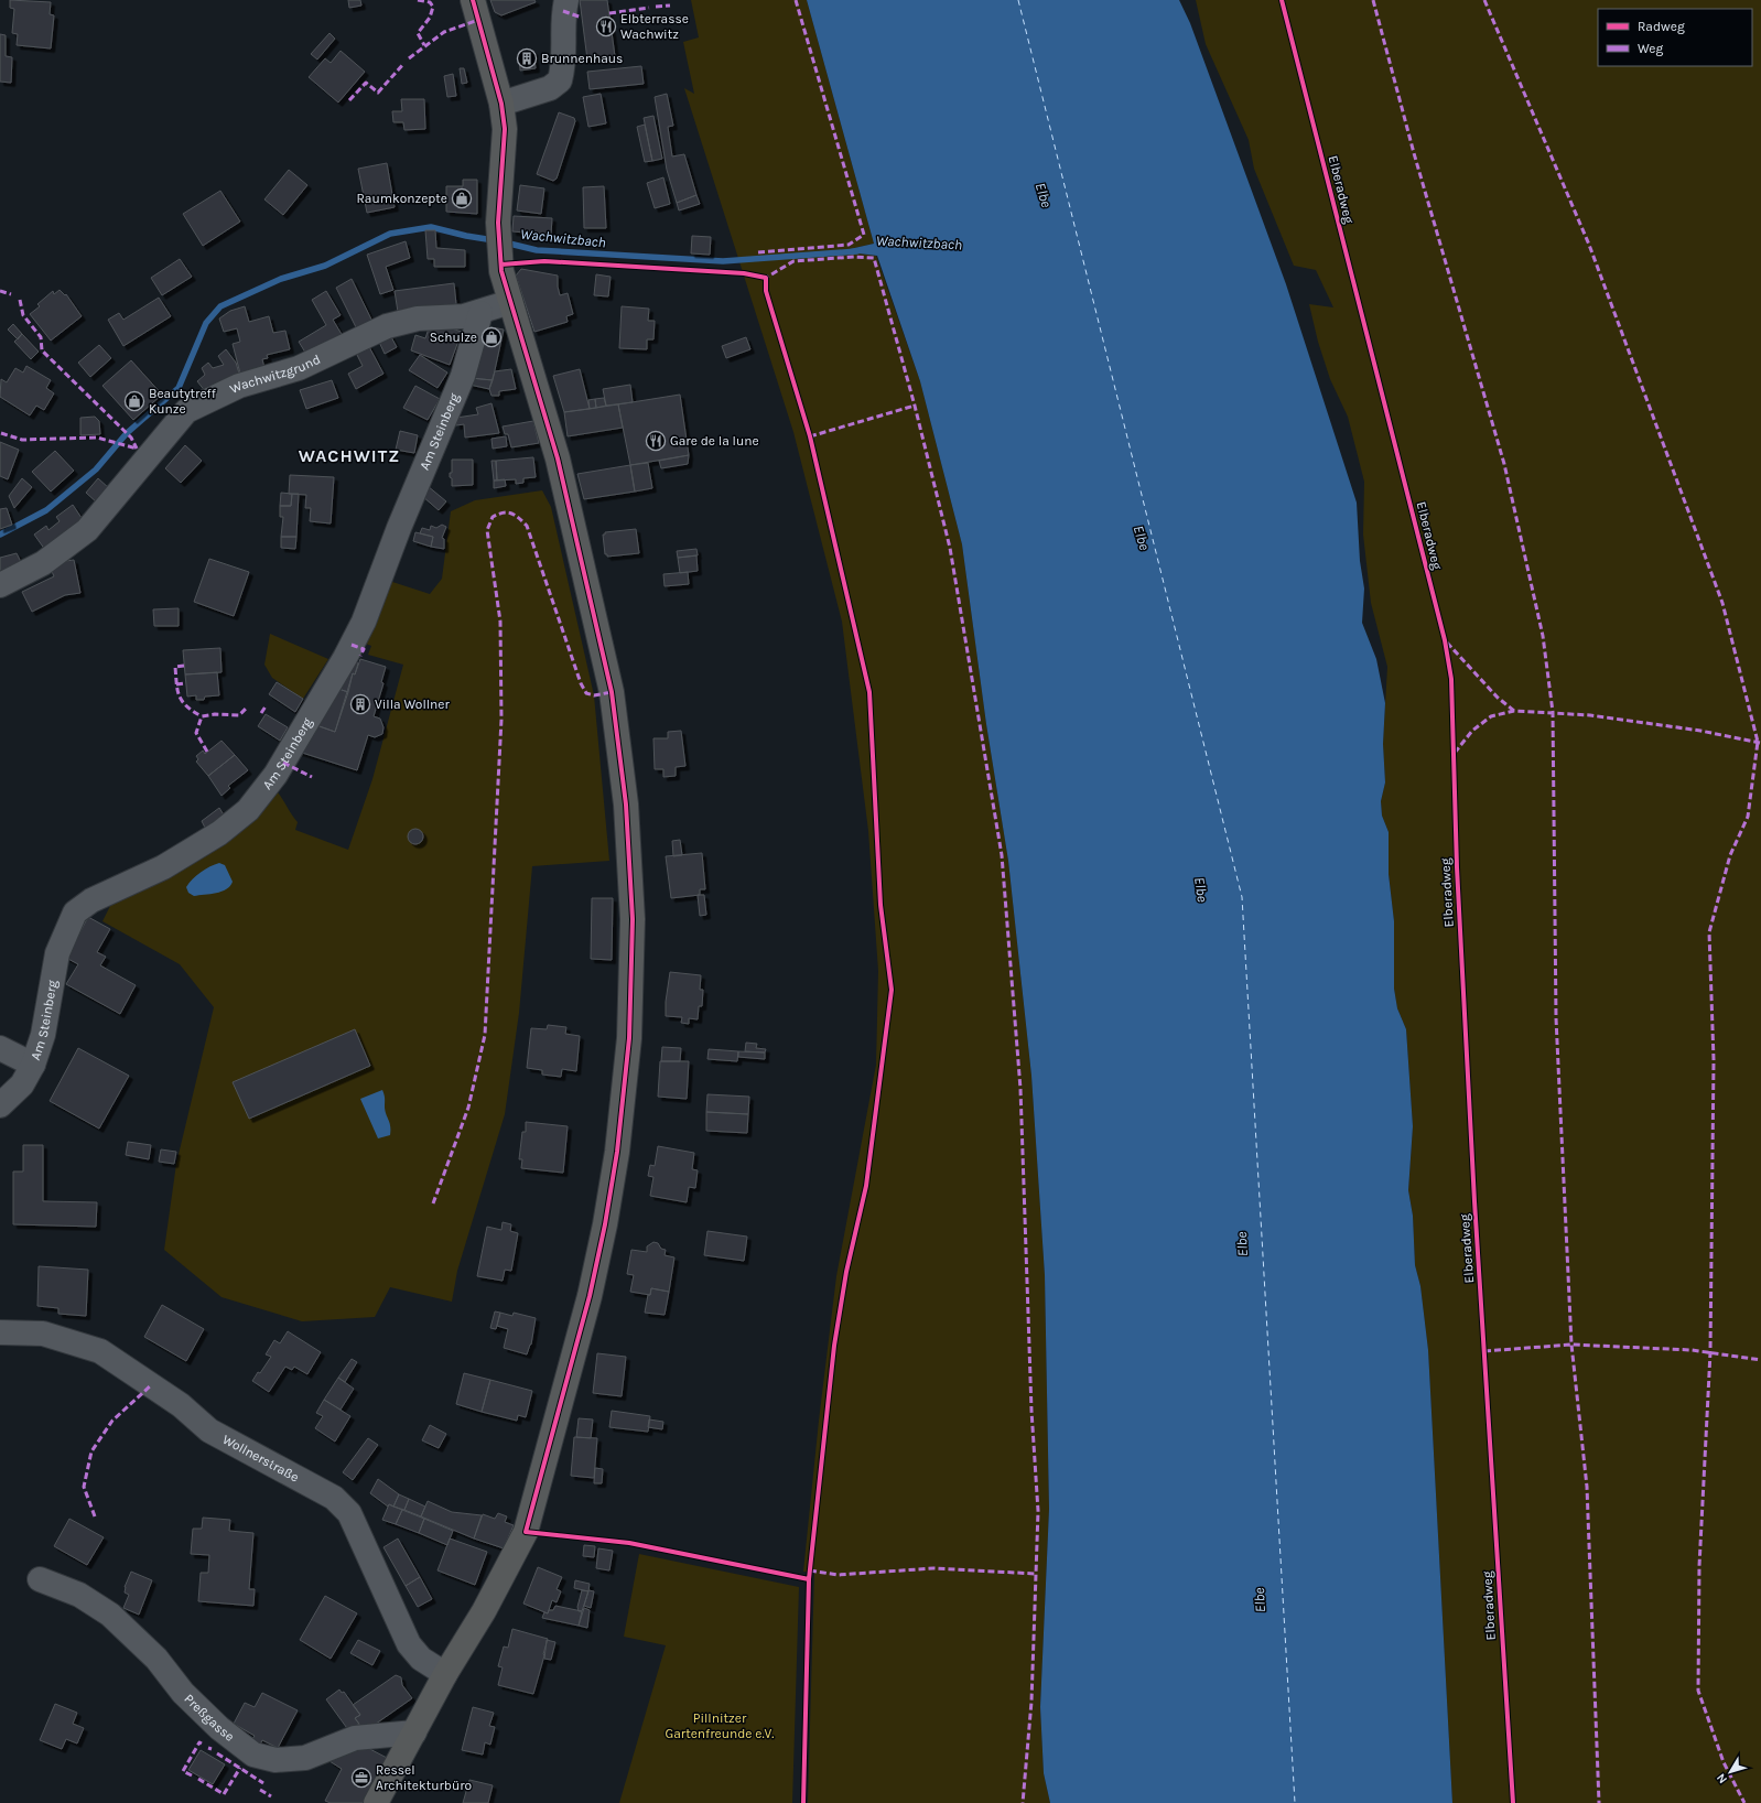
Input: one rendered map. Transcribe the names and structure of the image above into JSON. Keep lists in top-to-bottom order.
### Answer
{
  "streets": {
    "street": [
      "Wachwitzgrund",
      "Am Steinberg",
      "Wollnerstraße",
      "Preßgasse"
    ],
    "cycle path": ["Elberadweg"]
  },
  "crossings": [
    ["Wachwitzgrund", "Am Steinberg"]
  ],
  "districts": ["WACHWITZ"],
  "water": ["Elbe", "Wachwitzbach"],
  "parks": ["Pillnitzer Gartenfreunde e.V."],
  "places": {
    "restaurant": ["Elbterrasse Wachwitz", "Gare de la lune"],
    "building": ["Brunnenhaus", "Villa Wollner"],
    "shop": ["Raumkonzepte", "Schulze", "Beautytreff Kunze"],
    "office": ["Ressel Architekturbüro"]
  },
  "legend": ["Radweg", "Weg"],
  "north": "bottom left"
}
